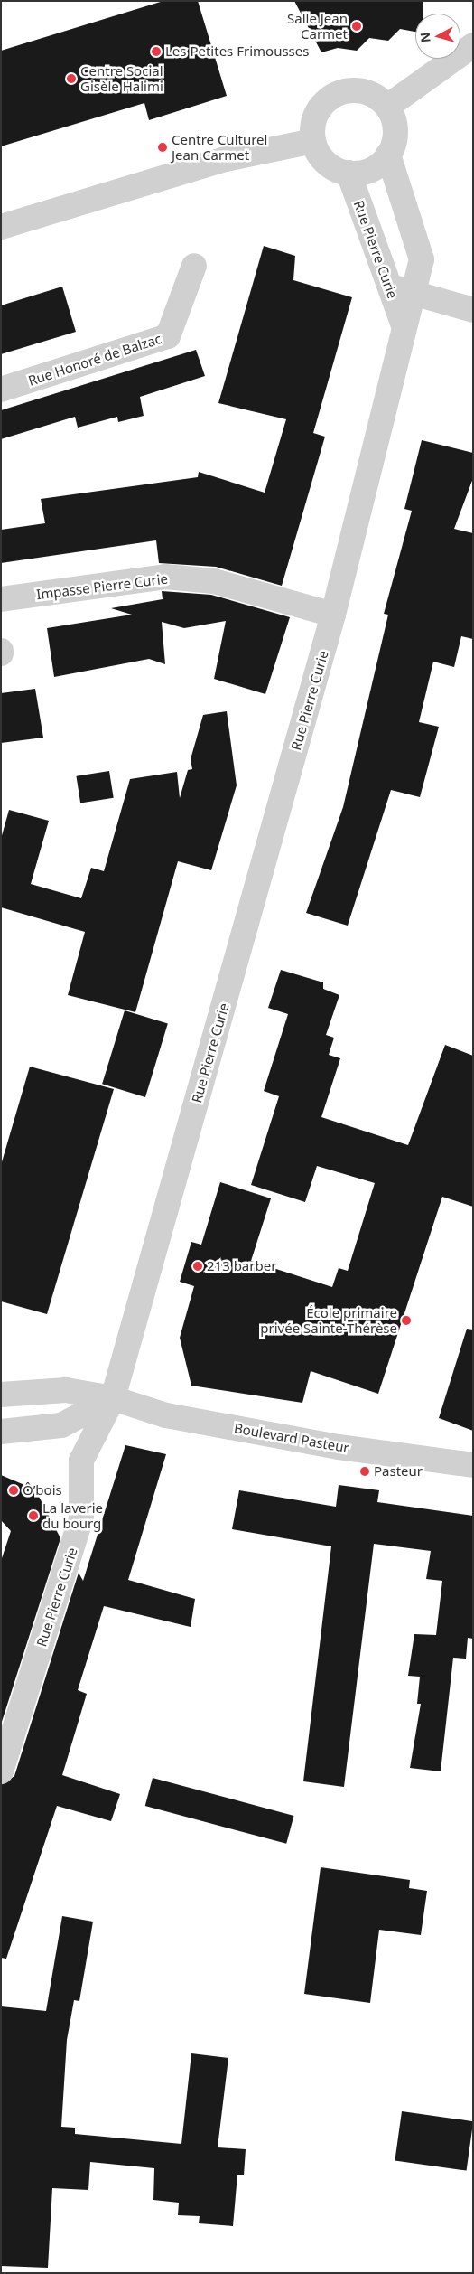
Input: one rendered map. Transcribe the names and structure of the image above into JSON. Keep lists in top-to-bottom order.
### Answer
{
  "streets": {
    "street": [
      "Rue Pierre Curie",
      "Rue Honoré de Balzac",
      "Impasse Pierre Curie",
      "Boulevard Pasteur"
    ]
  },
  "crossings": [
    ["Rue Pierre Curie", "Impasse Pierre Curie"],
    ["Rue Pierre Curie", "Boulevard Pasteur"]
  ],
  "places": [
    "Salle Jean Carmet",
    "Les Petites Frimousses",
    "Centre Social Gisèle Halimi",
    "Centre Culturel Jean Carmet",
    "213 barber",
    "École primaire privée Sainte-Thérèse",
    "Pasteur",
    "Ô’bois",
    "La laverie du bourg"
  ],
  "north": "left"
}
